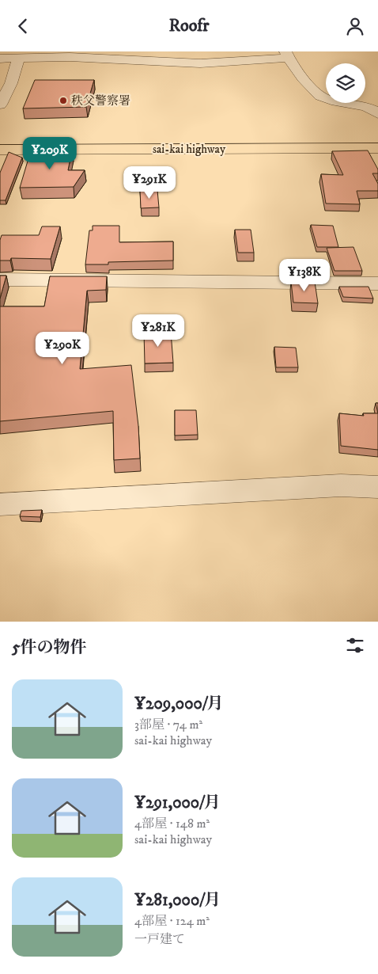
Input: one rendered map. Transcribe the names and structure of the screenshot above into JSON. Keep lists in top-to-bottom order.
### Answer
{
  "streets": {
    "highway": ["sai-kai highway"]
  },
  "places": ["秩父警察署"],
  "page": {
    "header": "Roofr",
    "price": [
      "¥209K",
      "¥291K",
      "¥138K",
      "¥281K",
      "¥290K"
    ],
    "heading": "5件の物件",
    "list": [
      {
        "name": "¥209,000/月",
        "note": "3部屋 · 74 m² · sai-kai highway"
      },
      {
        "name": "¥291,000/月",
        "note": "4部屋 · 148 m² · sai-kai highway"
      },
      {
        "name": "¥281,000/月",
        "note": "4部屋 · 124 m² · 一戸建て"
      }
    ]
  }
}
